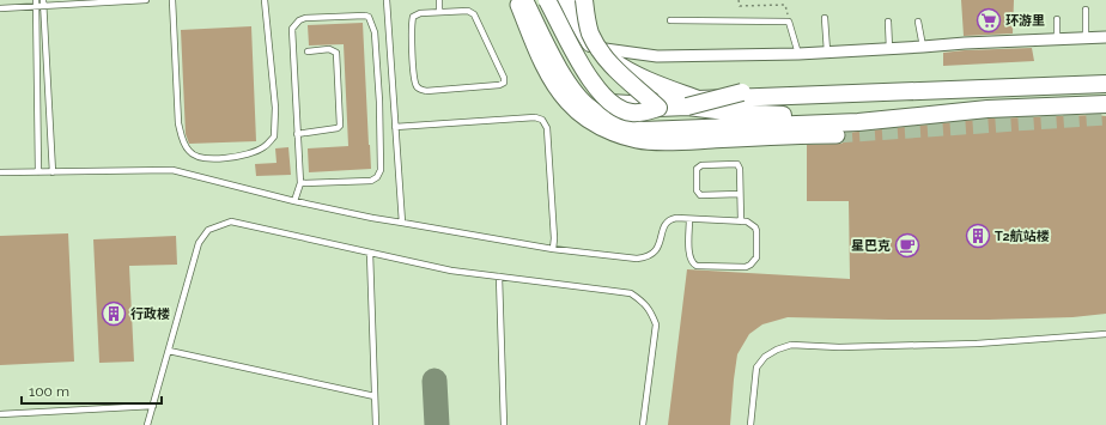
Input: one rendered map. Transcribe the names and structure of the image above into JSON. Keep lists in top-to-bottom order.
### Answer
{
  "places": {
    "supermarket": ["环游里"],
    "building": ["T2航站楼", "行政楼"],
    "cafe": ["星巴克"]
  },
  "scale_bar": "100 m"
}
